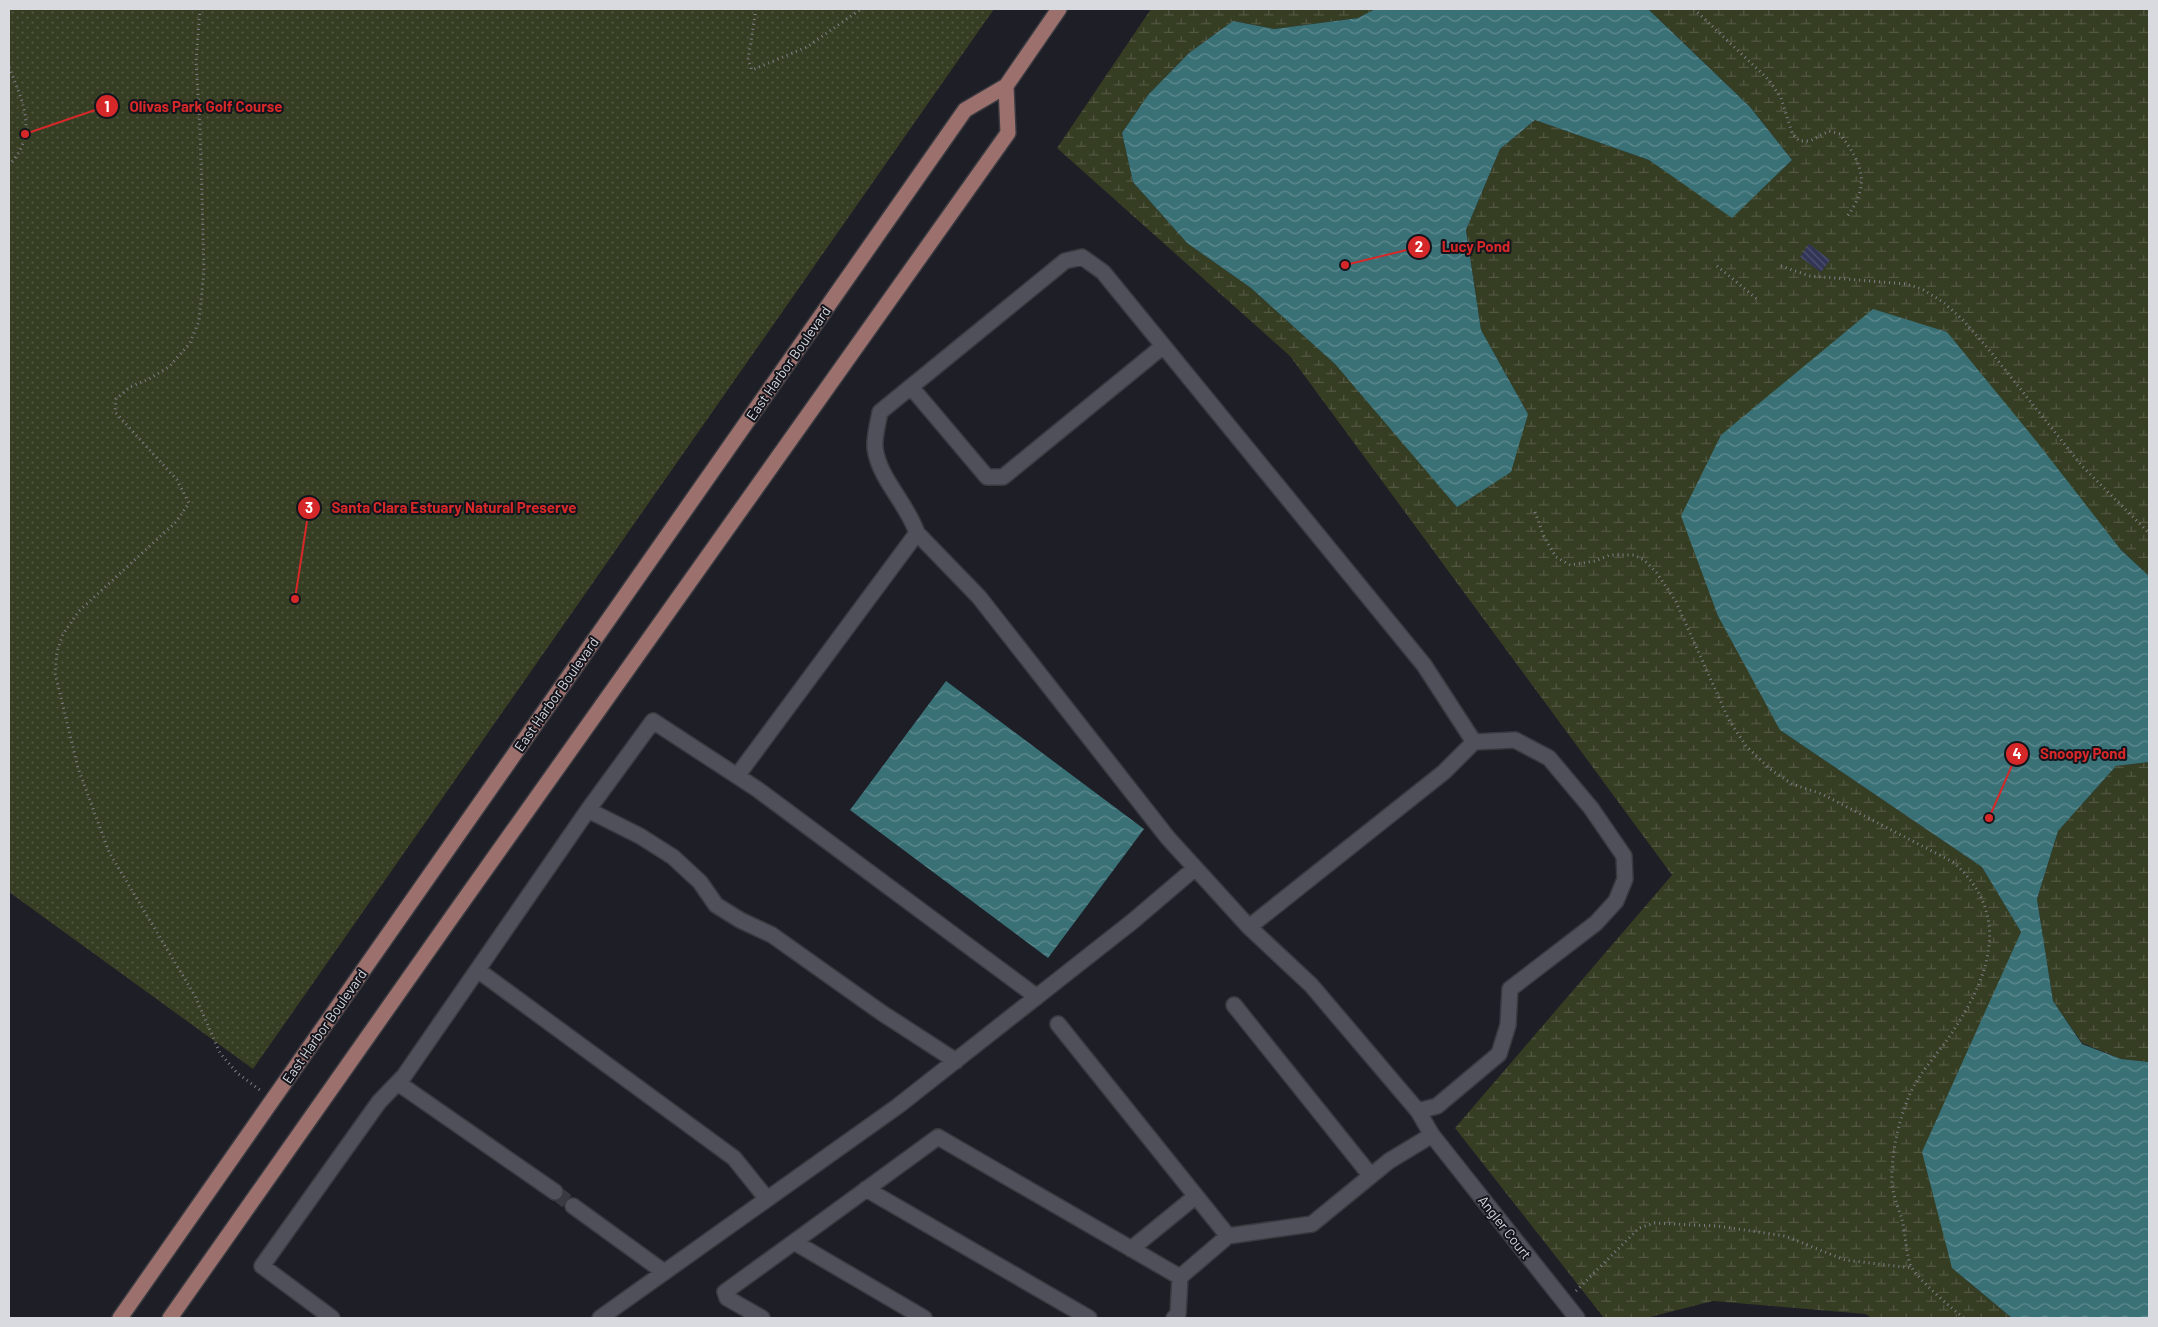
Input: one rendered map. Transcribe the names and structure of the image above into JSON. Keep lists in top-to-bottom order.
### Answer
{
  "streets": {
    "main road": ["East Harbor Boulevard"],
    "street": ["Angler Court"]
  },
  "places": [
    "Olivas Park Golf Course",
    "Lucy Pond",
    "Santa Clara Estuary Natural Preserve",
    "Snoopy Pond"
  ]
}
